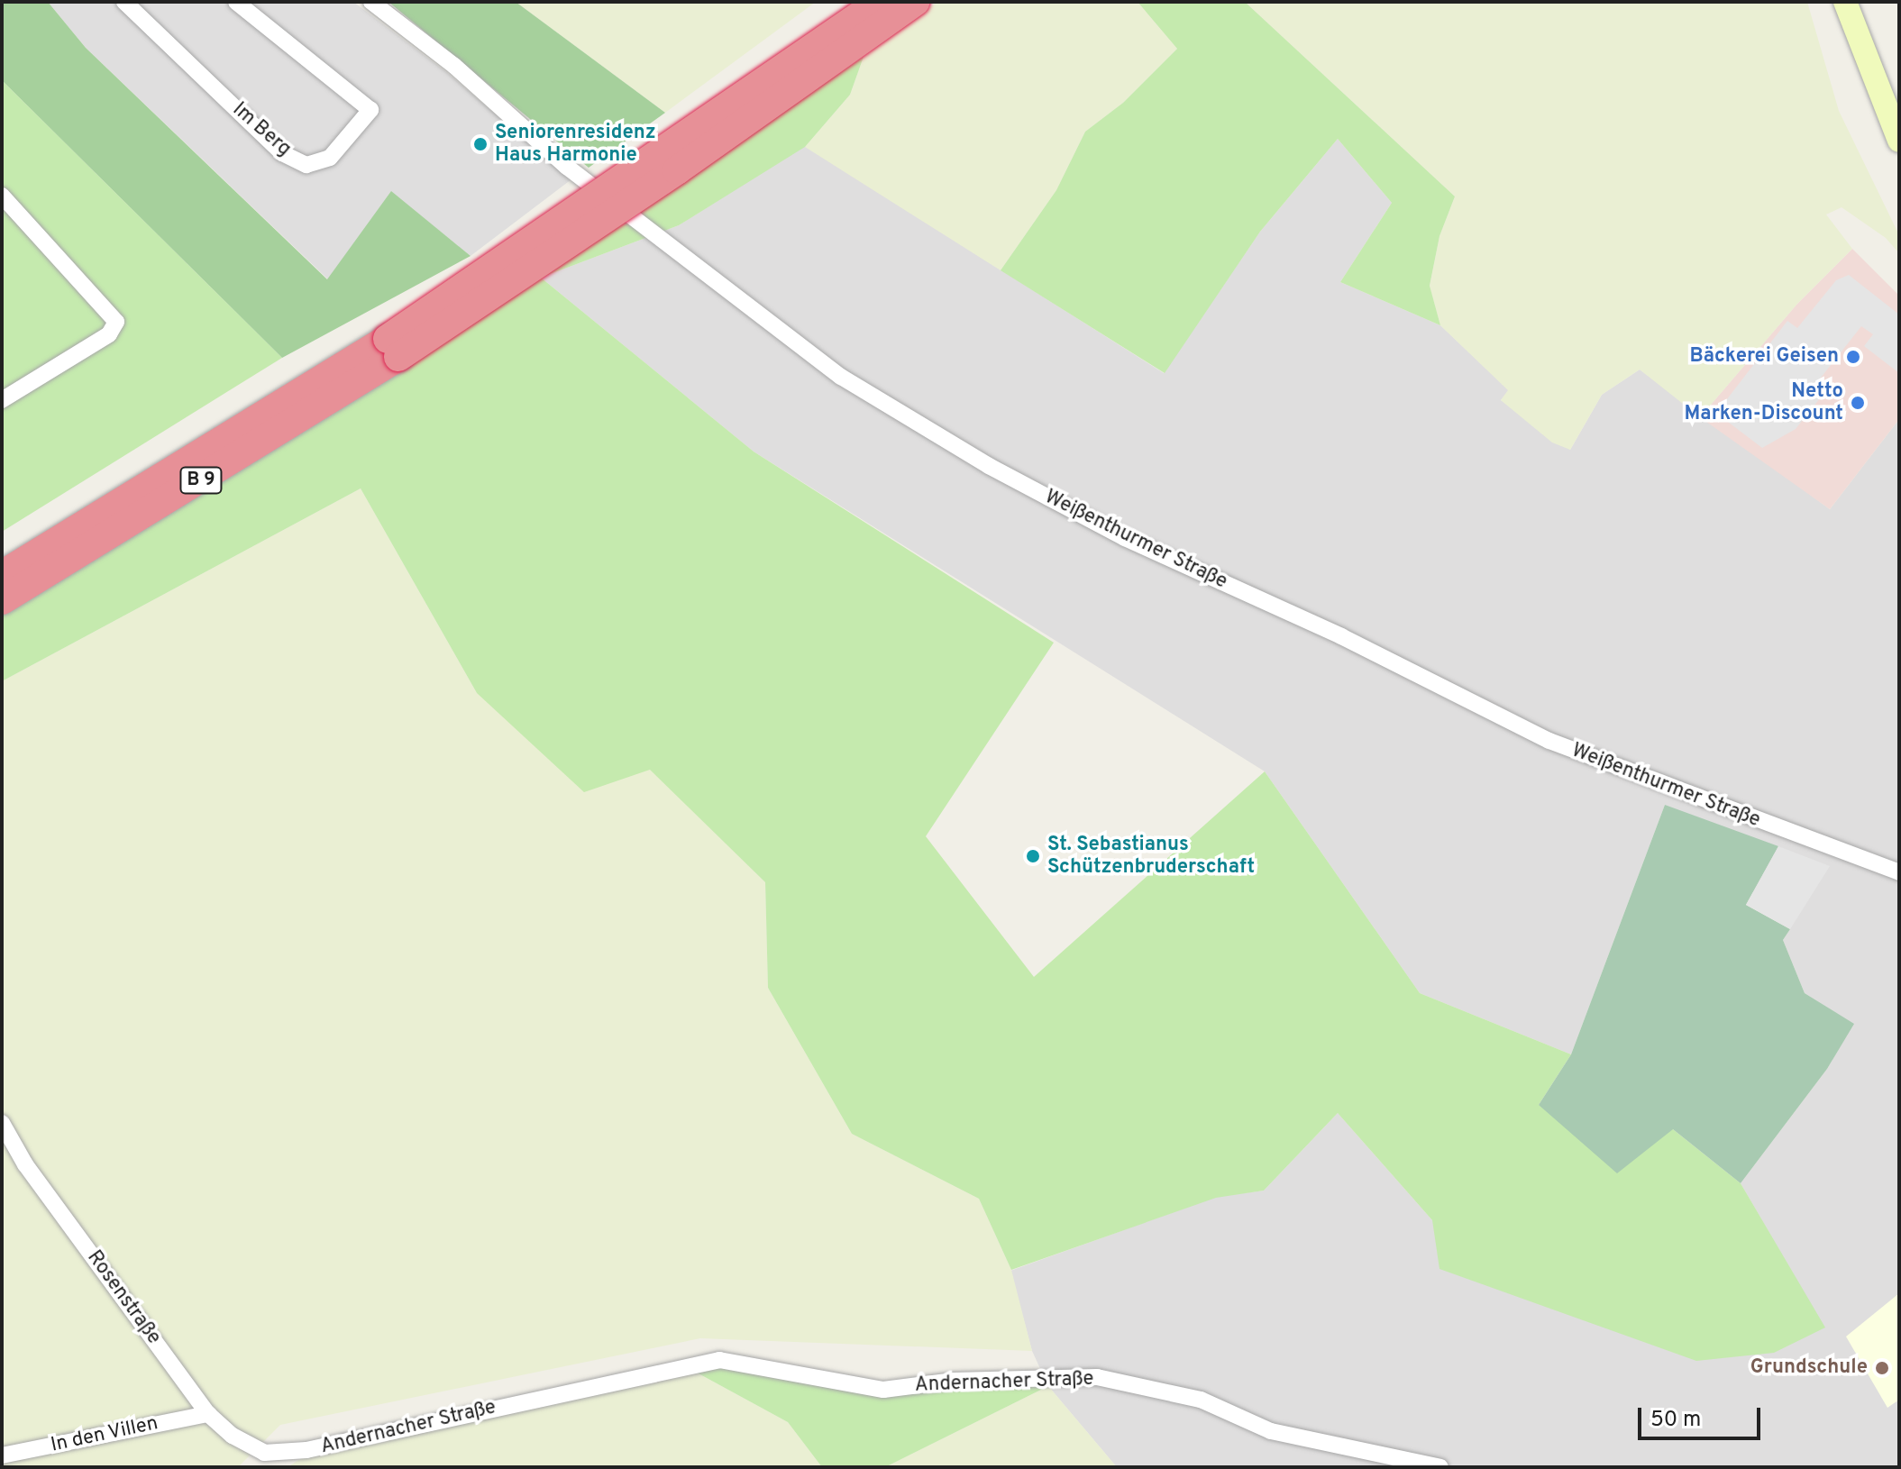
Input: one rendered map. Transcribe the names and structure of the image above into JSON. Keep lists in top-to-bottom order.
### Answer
{
  "streets": {
    "highway": ["B 9"],
    "street": [
      "Im Berg",
      "Weißenthurmer Straße",
      "Rosenstraße",
      "Andernacher Straße",
      "In den Villen"
    ]
  },
  "crossings": [
    ["Rosenstraße", "Andernacher Straße"],
    ["Rosenstraße", "In den Villen"]
  ],
  "places": [
    "Seniorenresidenz Haus Harmonie",
    "Bäckerei Geisen",
    "Netto Marken-Discount",
    "St. Sebastianus Schützenbruderschaft",
    "Grundschule"
  ],
  "scale_bar": "50 m"
}
